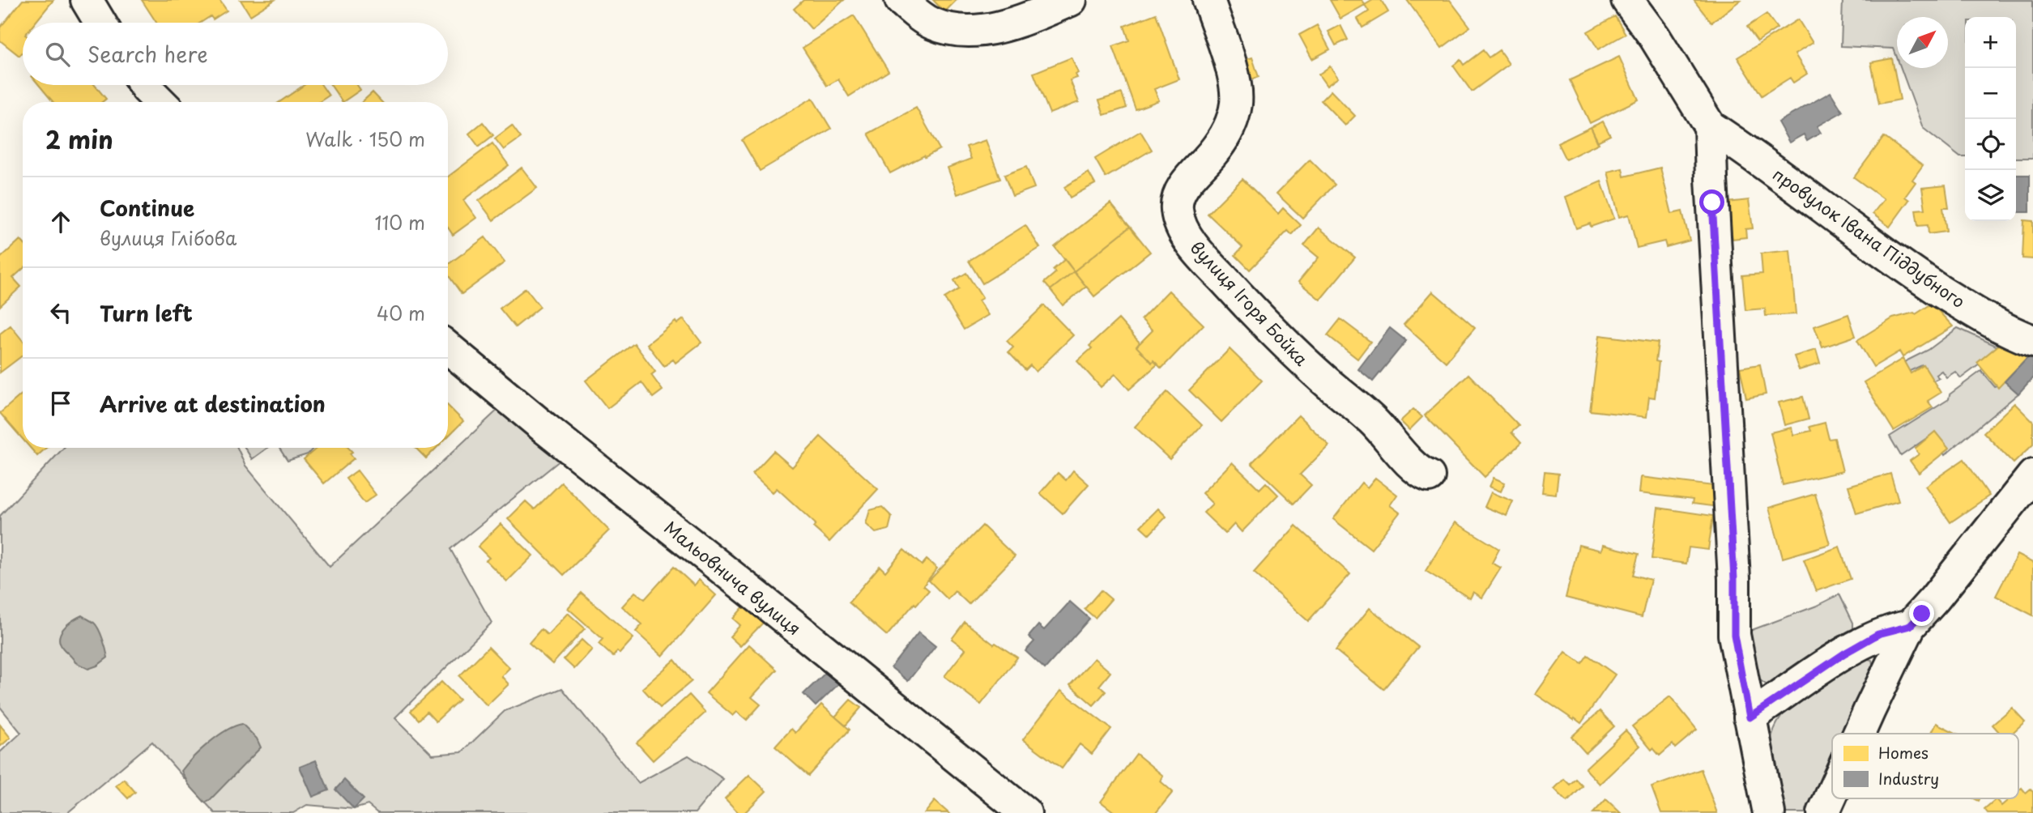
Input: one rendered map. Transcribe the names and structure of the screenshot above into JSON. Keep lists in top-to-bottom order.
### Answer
{
  "streets": {
    "street": ["провулок Івана Піддубного", "вулиця Ігоря Бойка", "Мальовнича вулиця"]
  },
  "legend": ["Homes", "Industry"],
  "north": "top right",
  "page": {
    "map_buttons": ["+", "−"],
    "search": "Search here",
    "heading": ["2 min", "Walk · 150 m"],
    "list": [
      ["Continue", "вулиця Глібова", "110 m"],
      ["Turn left", "40 m"],
      "Arrive at destination"
    ]
  }
}
